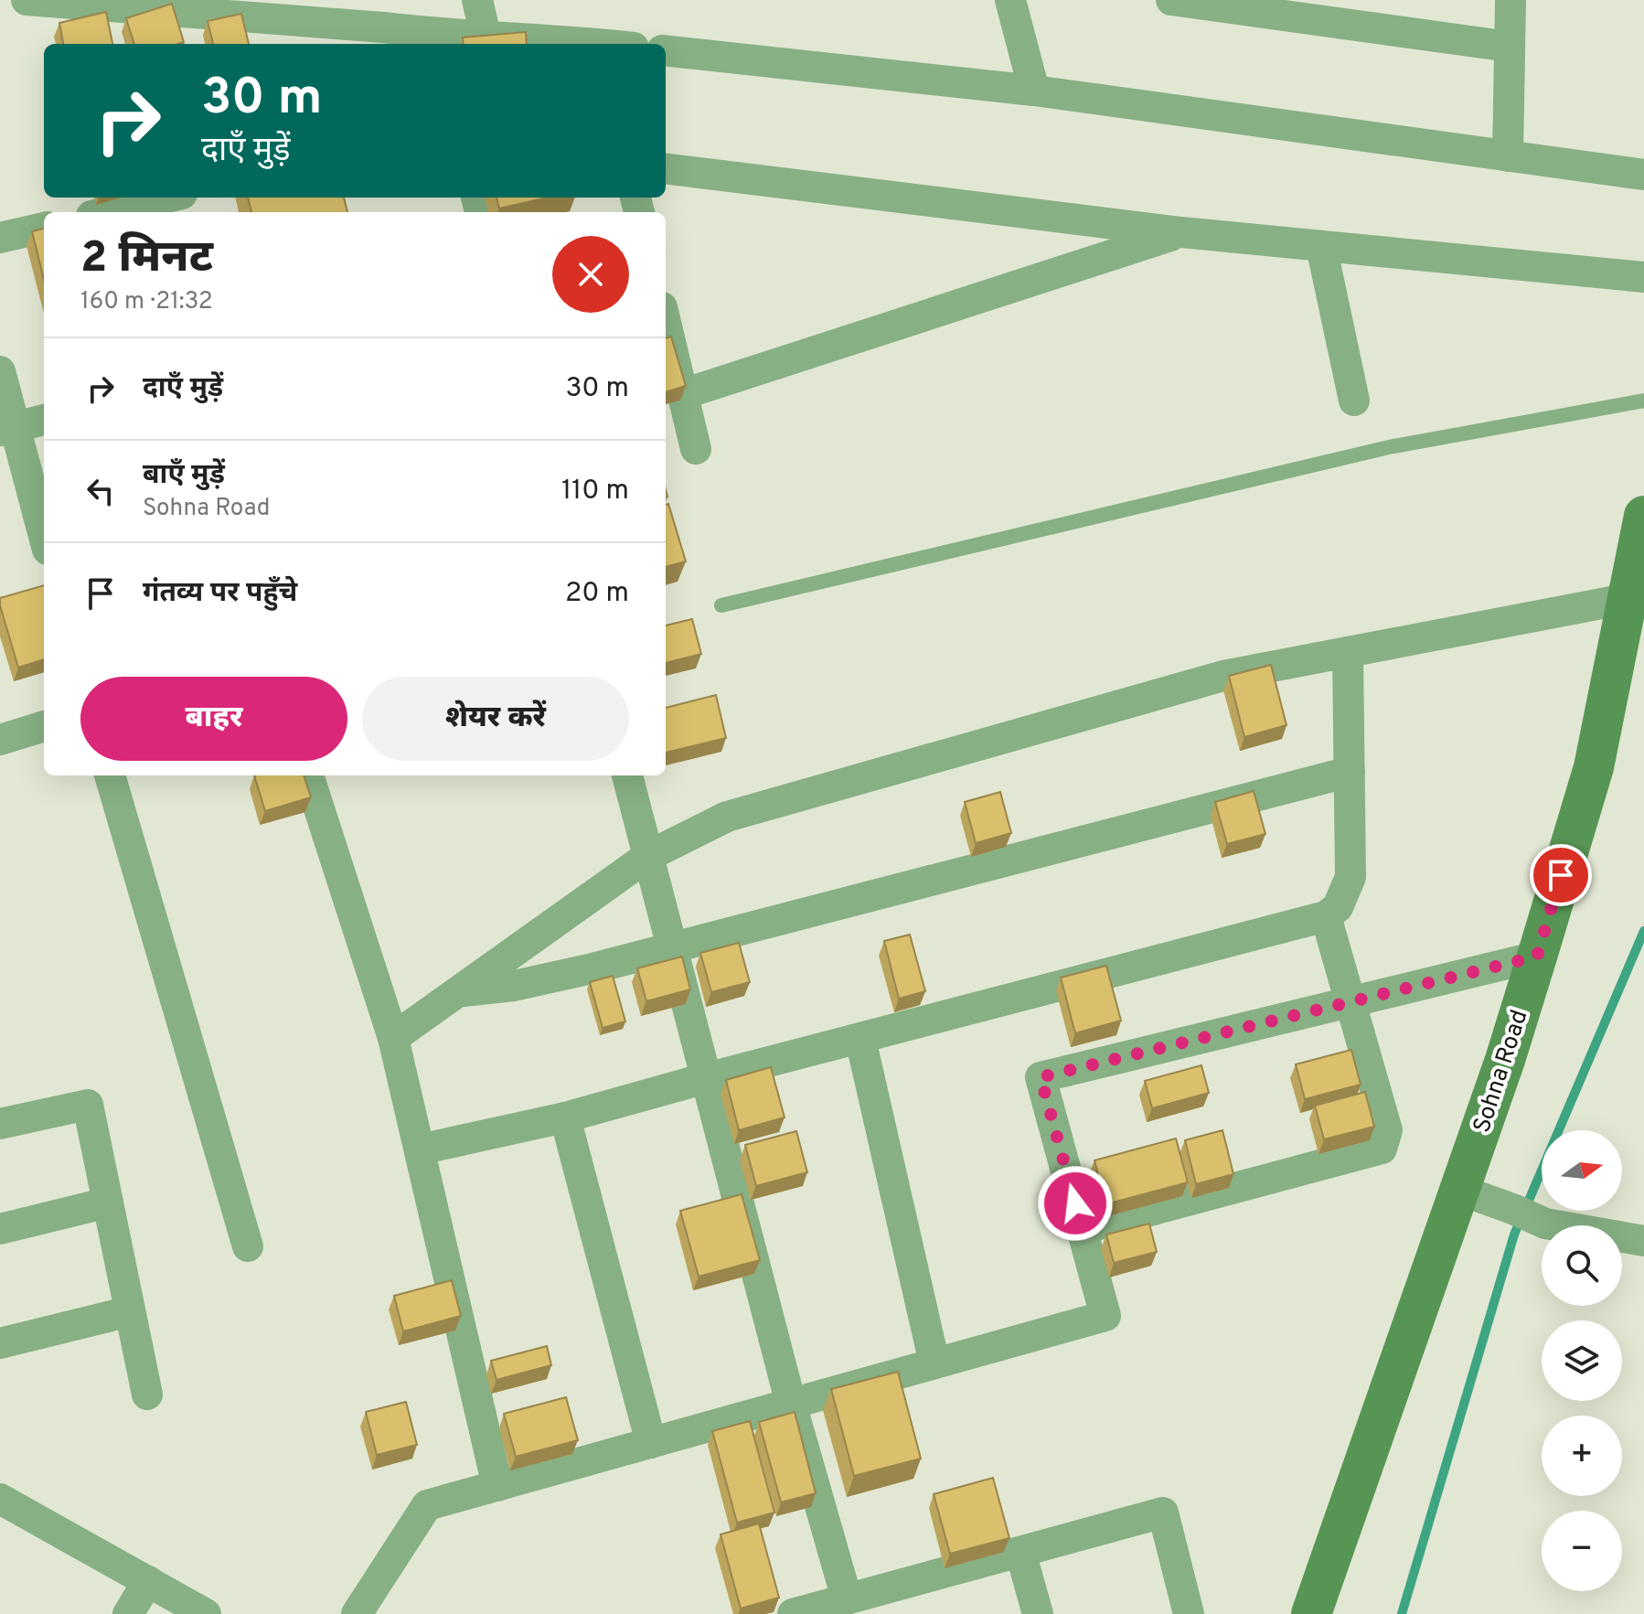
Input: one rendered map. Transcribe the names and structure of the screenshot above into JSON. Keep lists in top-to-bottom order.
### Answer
{
  "streets": {
    "main road": ["Sohna Road"]
  },
  "north": "right",
  "page": {
    "turn": ["30 m", "दाएँ मुड़ें"],
    "heading": ["2 मिनट", "160 m · 21:32"],
    "list": [
      {
        "name": "दाएँ मुड़ें",
        "value": "30 m"
      },
      {
        "name": "बाएँ मुड़ें",
        "note": "Sohna Road",
        "value": "110 m"
      },
      {
        "name": "गंतव्य पर पहुँचे",
        "value": "20 m"
      }
    ],
    "buttons": ["बाहर", "शेयर करें"],
    "map_buttons": ["+", "−"]
  }
}
